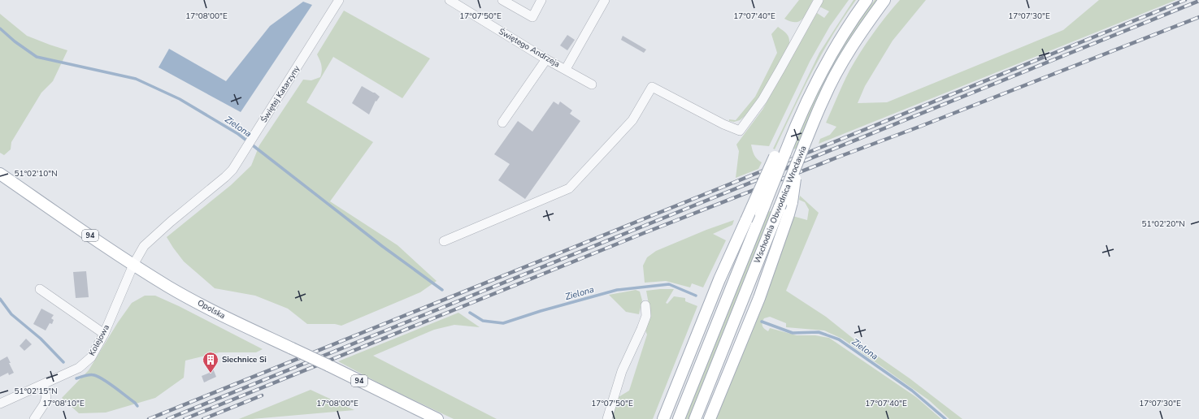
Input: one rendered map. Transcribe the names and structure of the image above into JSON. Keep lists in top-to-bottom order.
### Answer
{
  "streets": {
    "main road": ["Wschodnia Obwodnica Wrocławia", "94", "Opolska"],
    "street": ["Świętego Andrzeja", "Świętej Katarzyny", "Kolejowa"]
  },
  "crossings": [
    ["Świętej Katarzyny", "Opolska"],
    ["Świętej Katarzyny", "Kolejowa"],
    ["Opolska", "Kolejowa"]
  ],
  "water": ["Zielona"],
  "places": {
    "building": ["Siechnice Si"]
  },
  "coordinates": [
    "17°08'00\"E",
    "17°07'50\"E",
    "17°07'40\"E",
    "17°07'30\"E",
    "51°02'10\"N",
    "51°02'20\"N",
    "51°02'15\"N",
    "17°08'10\"E"
  ]
}
